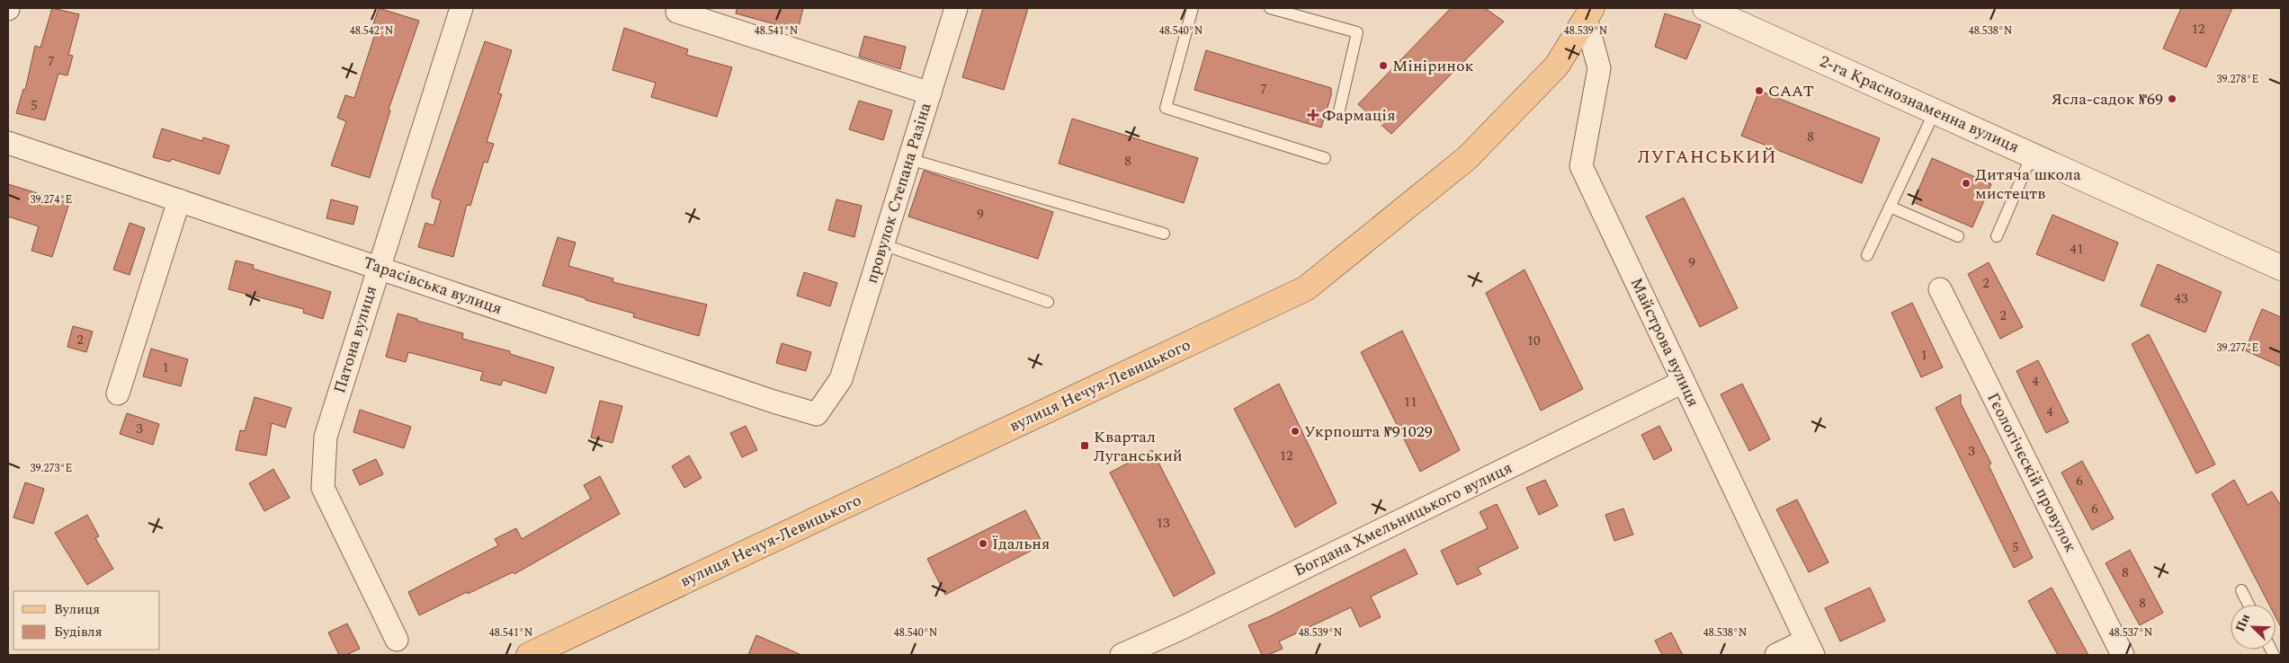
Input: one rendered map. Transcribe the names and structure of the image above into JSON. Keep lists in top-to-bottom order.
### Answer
{
  "streets": {
    "main road": ["вулиця Нечуя-Левицького"],
    "street": [
      "2-га Краснознаменна вулиця",
      "провулок Степана Разіна",
      "Тарасівська вулиця",
      "Патона вулиця",
      "Майстрова вулиця",
      "Гєологічєскій провулок",
      "Богдана Хмельницького вулиця"
    ]
  },
  "crossings": [
    ["провулок Степана Разіна", "Тарасівська вулиця"],
    ["Тарасівська вулиця", "Патона вулиця"],
    ["Майстрова вулиця", "вулиця Нечуя-Левицького"],
    ["Майстрова вулиця", "Богдана Хмельницького вулиця"]
  ],
  "districts": ["ЛУГАНСЬКИЙ"],
  "places": {
    "other": [
      "Мініринок",
      "СААТ",
      "Ясла-садок №69",
      "Дитяча школа мистецтв",
      "Укрпошта №91029",
      "Їдальня"
    ],
    "health": ["Фармація"],
    "transit": ["Квартал Луганський"]
  },
  "house_numbers": [
    "12",
    "7",
    "7",
    "5",
    "8",
    "8",
    "9",
    "41",
    "9",
    "2",
    "43",
    "2",
    "2",
    "10",
    "1",
    "1",
    "4",
    "11",
    "4",
    "3",
    "3",
    "12",
    "6",
    "6",
    "13",
    "5",
    "8",
    "8"
  ],
  "legend": ["Вулиця", "Будівля"],
  "north": "top left",
  "coordinates": [
    "48.542°N",
    "48.541°N",
    "48.540°N",
    "48.539°N",
    "48.538°N",
    "39.278°E",
    "39.274°E",
    "39.277°E",
    "39.273°E",
    "48.537°N"
  ]
}
